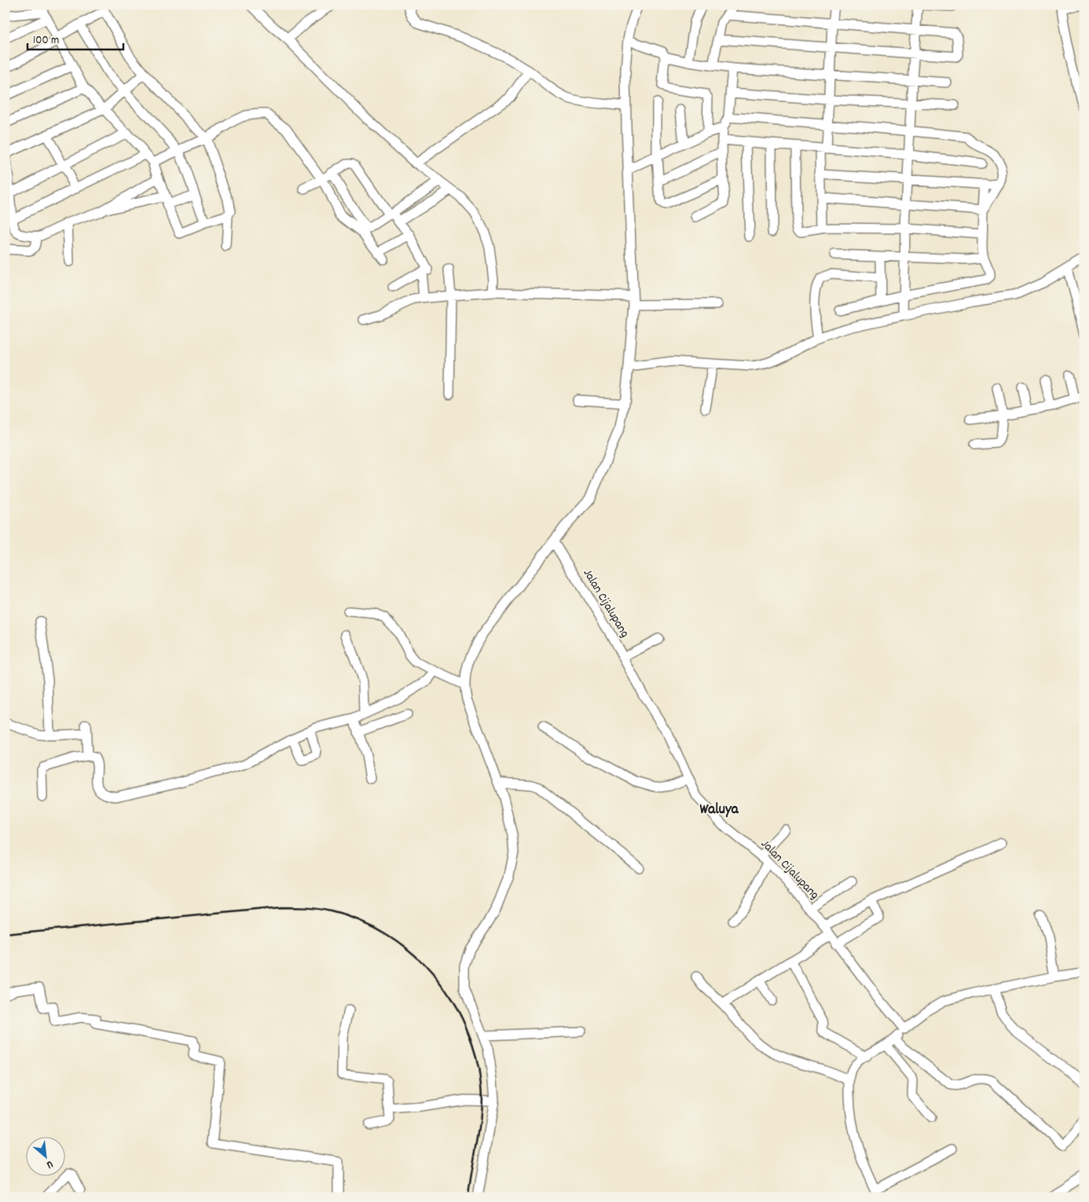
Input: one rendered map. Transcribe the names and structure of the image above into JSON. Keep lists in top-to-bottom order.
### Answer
{
  "streets": {
    "street": ["Jalan Cijalupang"]
  },
  "districts": ["Waluya"],
  "scale_bar": "100 m",
  "north": "bottom right"
}
